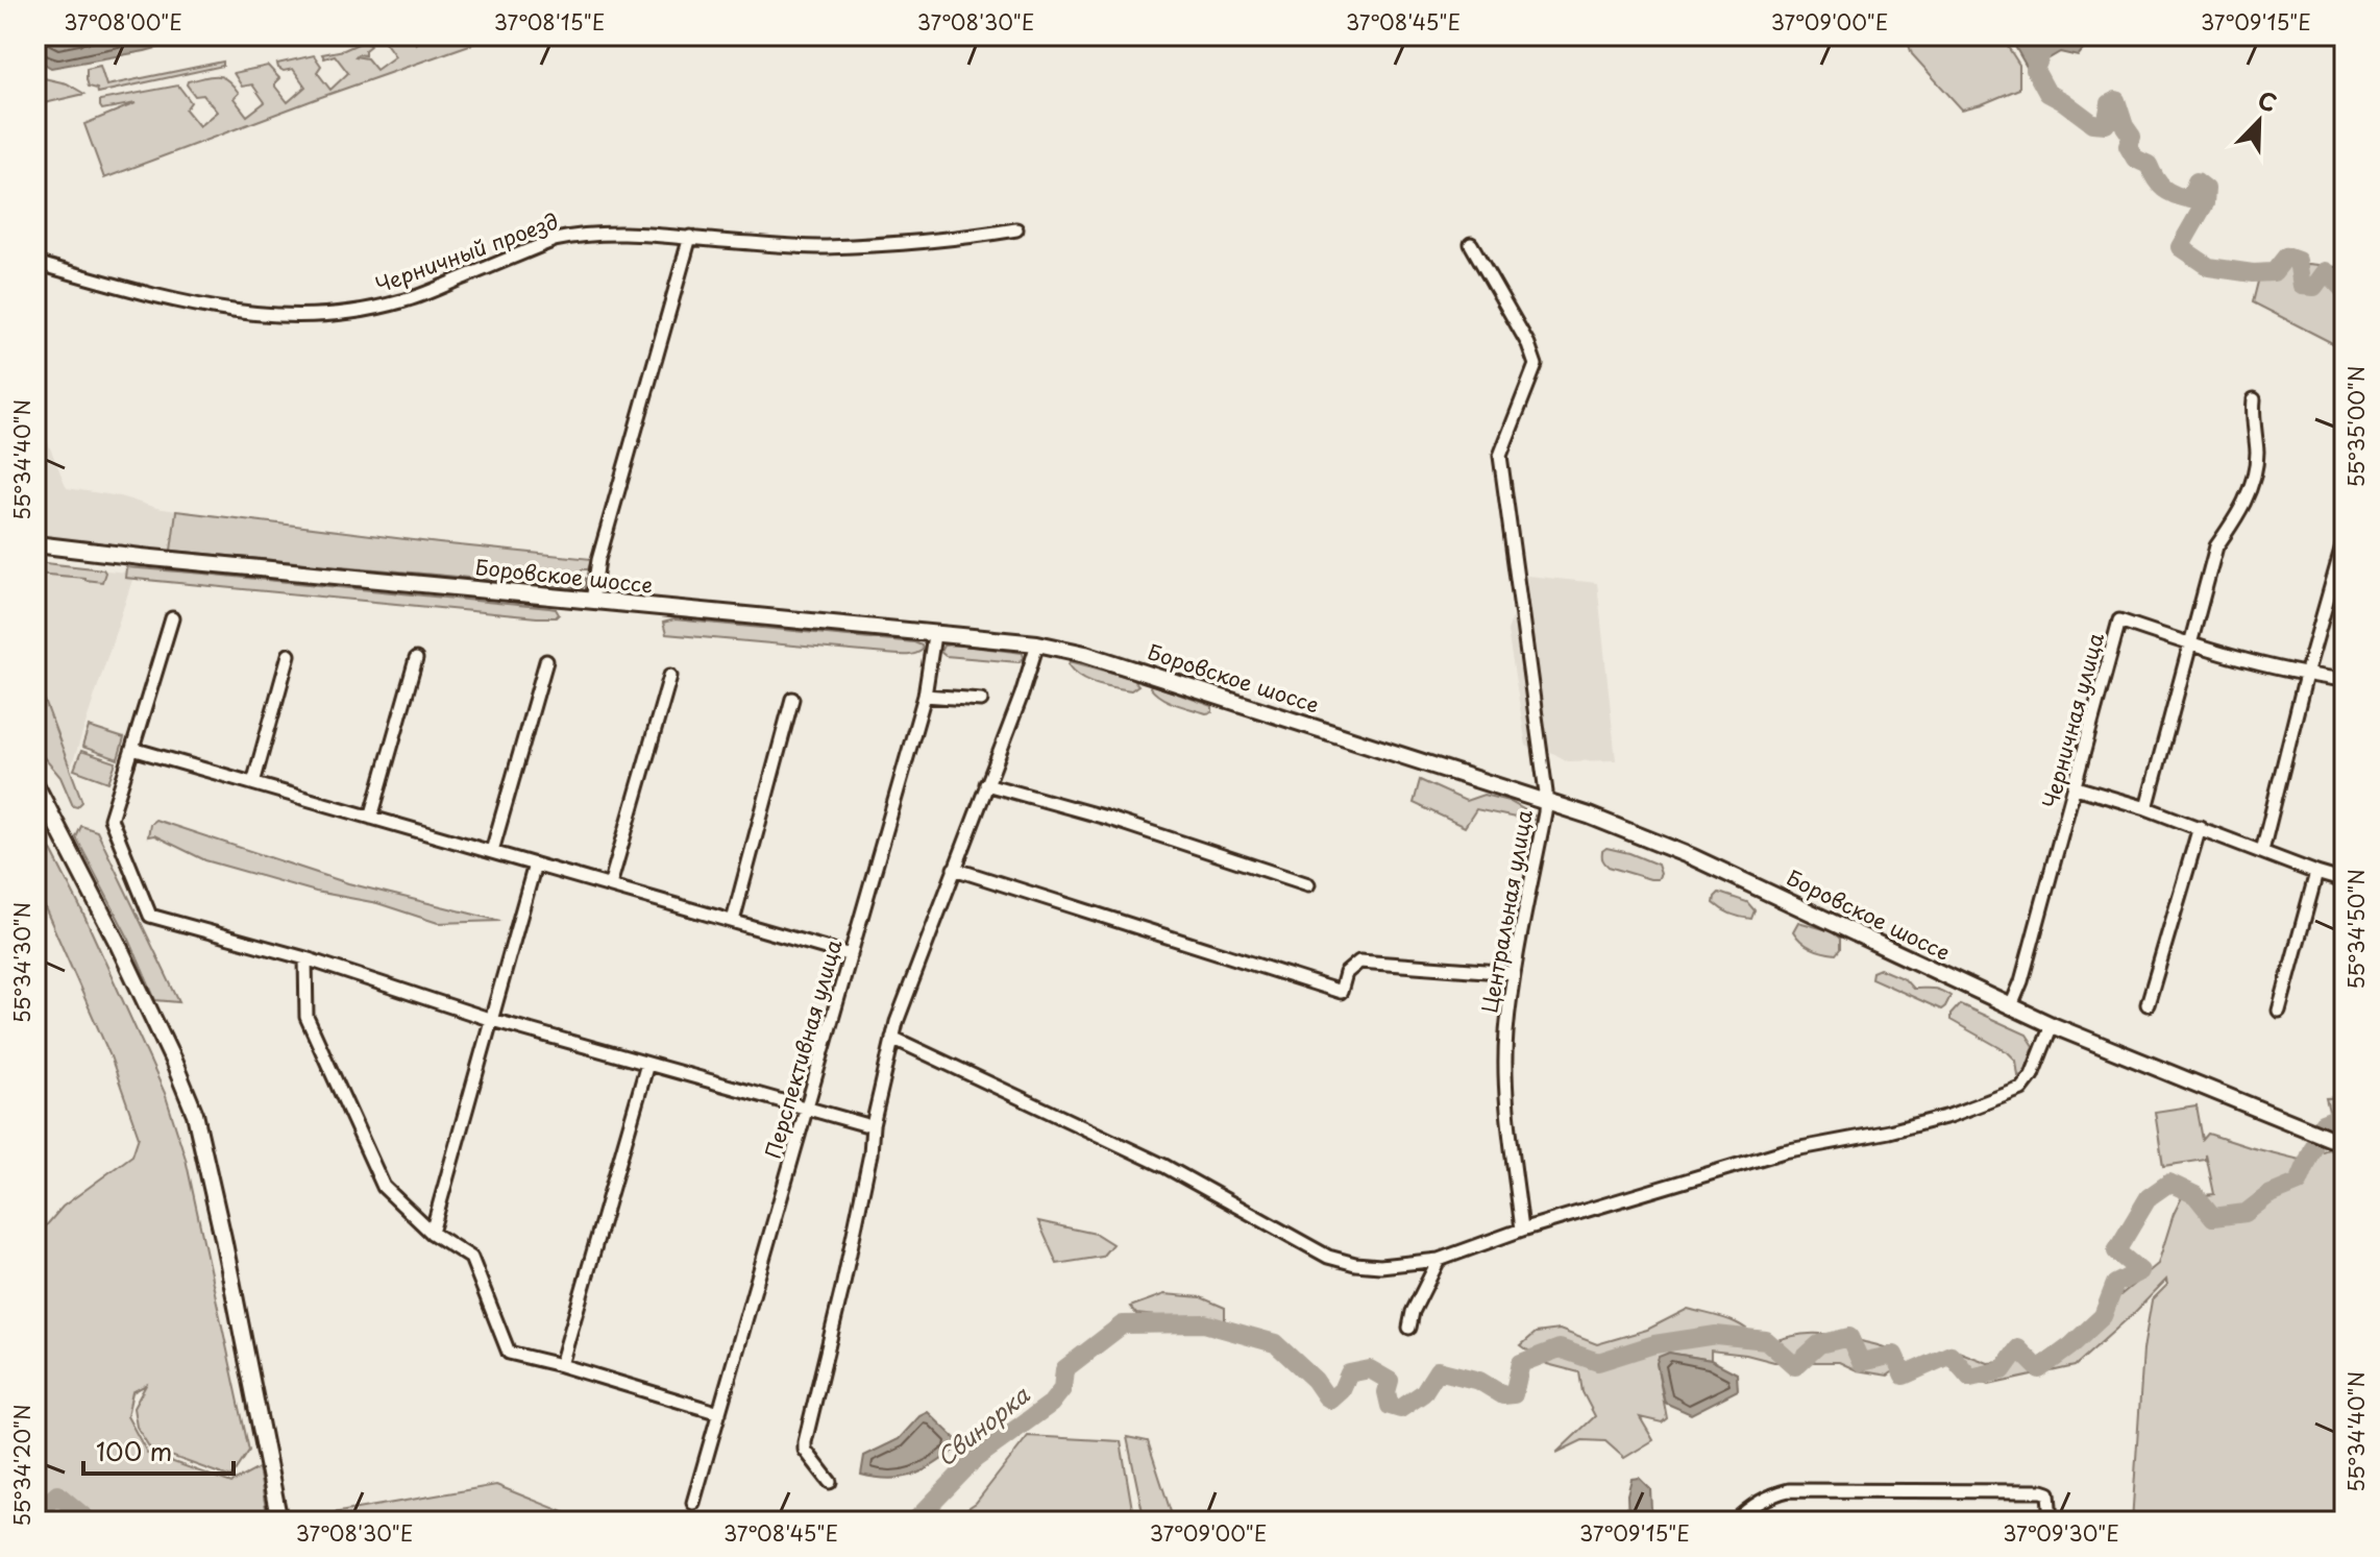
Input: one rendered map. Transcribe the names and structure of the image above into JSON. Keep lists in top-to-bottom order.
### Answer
{
  "streets": {
    "main road": ["Боровское шоссе"],
    "street": [
      "Черничный проезд",
      "Черничная улица",
      "Центральная улица",
      "Перспективная улица"
    ]
  },
  "crossings": [
    ["Боровское шоссе", "Черничная улица"],
    ["Боровское шоссе", "Центральная улица"],
    ["Боровское шоссе", "Перспективная улица"]
  ],
  "water": ["Свинорка"],
  "scale_bar": "100 m",
  "north": "top right",
  "coordinates": [
    "37°08'00\"E",
    "37°08'15\"E",
    "37°08'30\"E",
    "37°08'45\"E",
    "37°09'00\"E",
    "37°09'15\"E",
    "55°35'00\"N",
    "55°34'40\"N",
    "55°34'50\"N",
    "55°34'30\"N",
    "55°34'20\"N",
    "37°09'30\"E"
  ]
}
